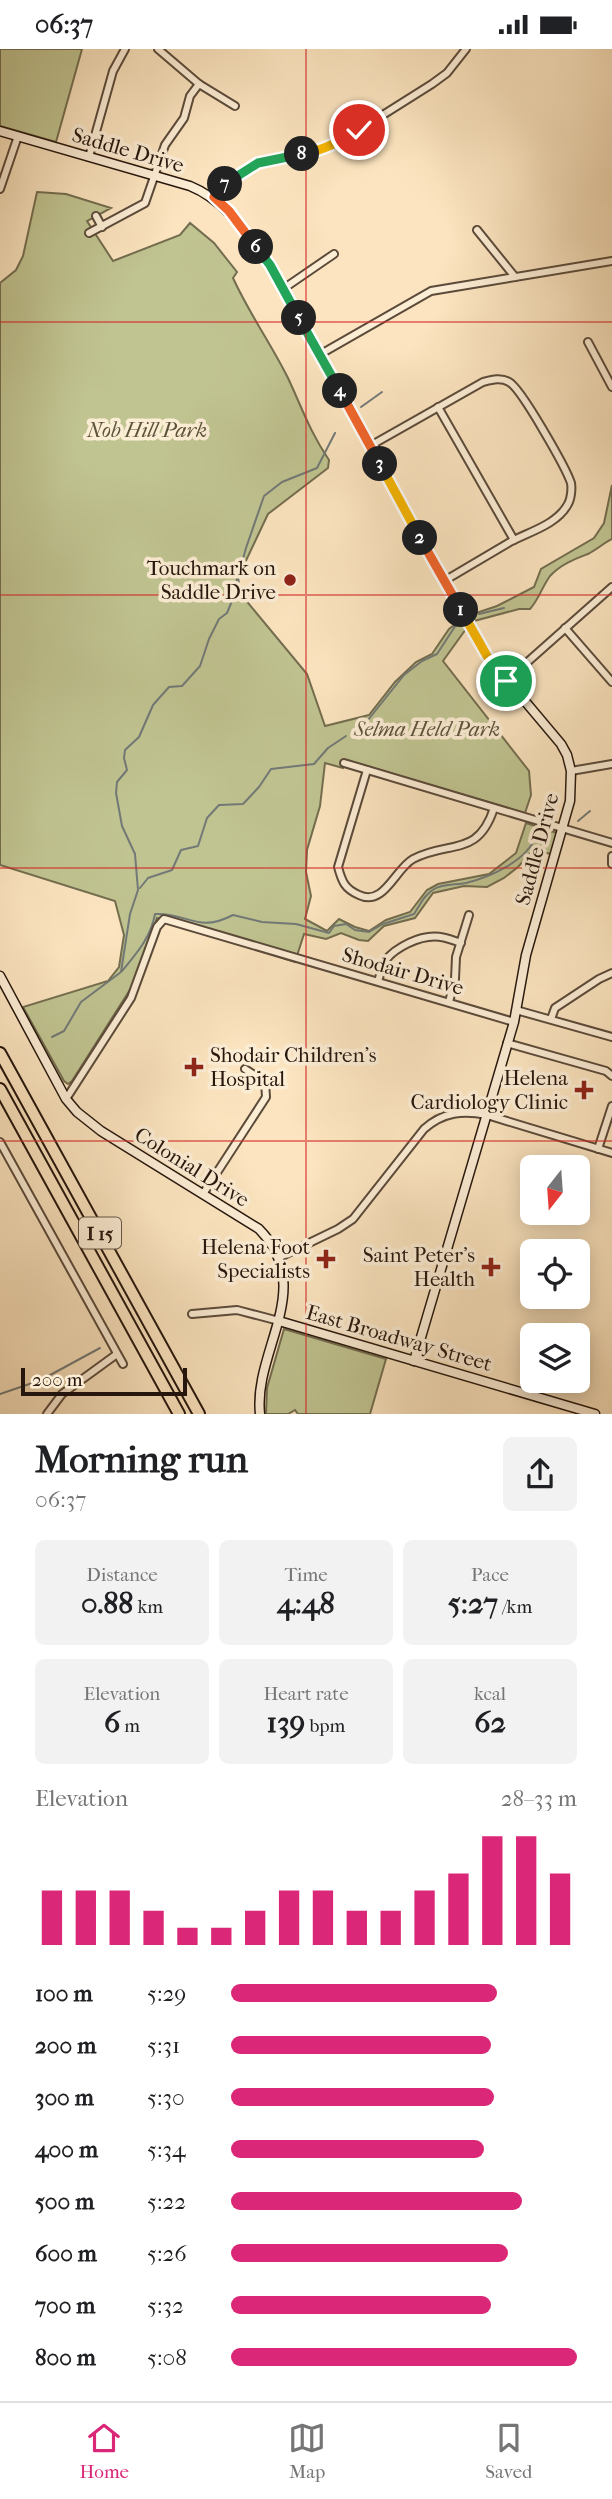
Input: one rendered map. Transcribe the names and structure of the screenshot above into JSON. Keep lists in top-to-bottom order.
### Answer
{
  "streets": {
    "highway": ["I 15"],
    "street": [
      "Saddle Drive",
      "Shodair Drive",
      "Colonial Drive",
      "East Broadway Street"
    ]
  },
  "crossings": [
    ["Saddle Drive", "Shodair Drive"],
    ["Saddle Drive", "East Broadway Street"],
    ["Shodair Drive", "Colonial Drive"],
    ["Colonial Drive", "East Broadway Street"]
  ],
  "parks": ["Nob Hill Park", "Selma Held Park"],
  "places": {
    "other": ["Touchmark on Saddle Drive"],
    "health": [
      "Shodair Children's Hospital",
      "Helena Cardiology Clinic",
      "Helena Foot Specialists",
      "Saint Peter's Health"
    ]
  },
  "scale_bar": "200 m",
  "north": "bottom",
  "page": {
    "status": "06:37",
    "pins": [
      "8",
      "7",
      "6",
      "5",
      "4",
      "3",
      "2",
      "1"
    ],
    "scale": "200 m",
    "heading": ["Morning run", "06:37"],
    "stats": [
      ["Distance", "0.88 km"],
      ["Time", "4:48"],
      ["Pace", "5:27 /km"],
      ["Elevation", "6 m"],
      ["Heart rate", "139 bpm"],
      ["kcal", "62"]
    ],
    "chart": ["Elevation", "28–33 m"],
    "list": [
      {
        "name": "100 m",
        "note": "5:29"
      },
      {
        "name": "200 m",
        "note": "5:31"
      },
      {
        "name": "300 m",
        "note": "5:30"
      },
      {
        "name": "400 m",
        "note": "5:34"
      },
      {
        "name": "500 m",
        "note": "5:22"
      },
      {
        "name": "600 m",
        "note": "5:26"
      },
      {
        "name": "700 m",
        "note": "5:32"
      },
      {
        "name": "800 m",
        "note": "5:08"
      }
    ],
    "tabs": ["Home", "Map", "Saved"]
  }
}
